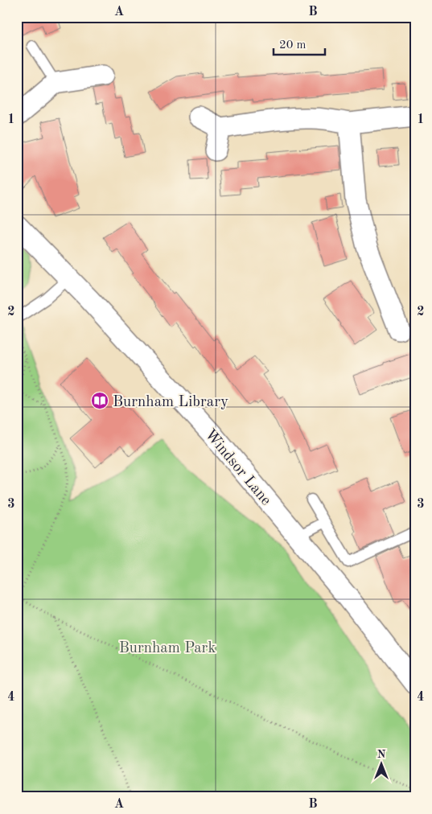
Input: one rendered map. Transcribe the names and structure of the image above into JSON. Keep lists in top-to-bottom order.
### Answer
{
  "streets": {
    "street": ["Windsor Lane"]
  },
  "parks": ["Burnham Park"],
  "places": {
    "library": ["Burnham Library"]
  },
  "scale_bar": "20 m",
  "north": "top",
  "grid": {
    "columns": ["A", "B"],
    "rows": [
      "1",
      "2",
      "3",
      "4"
    ]
  }
}
